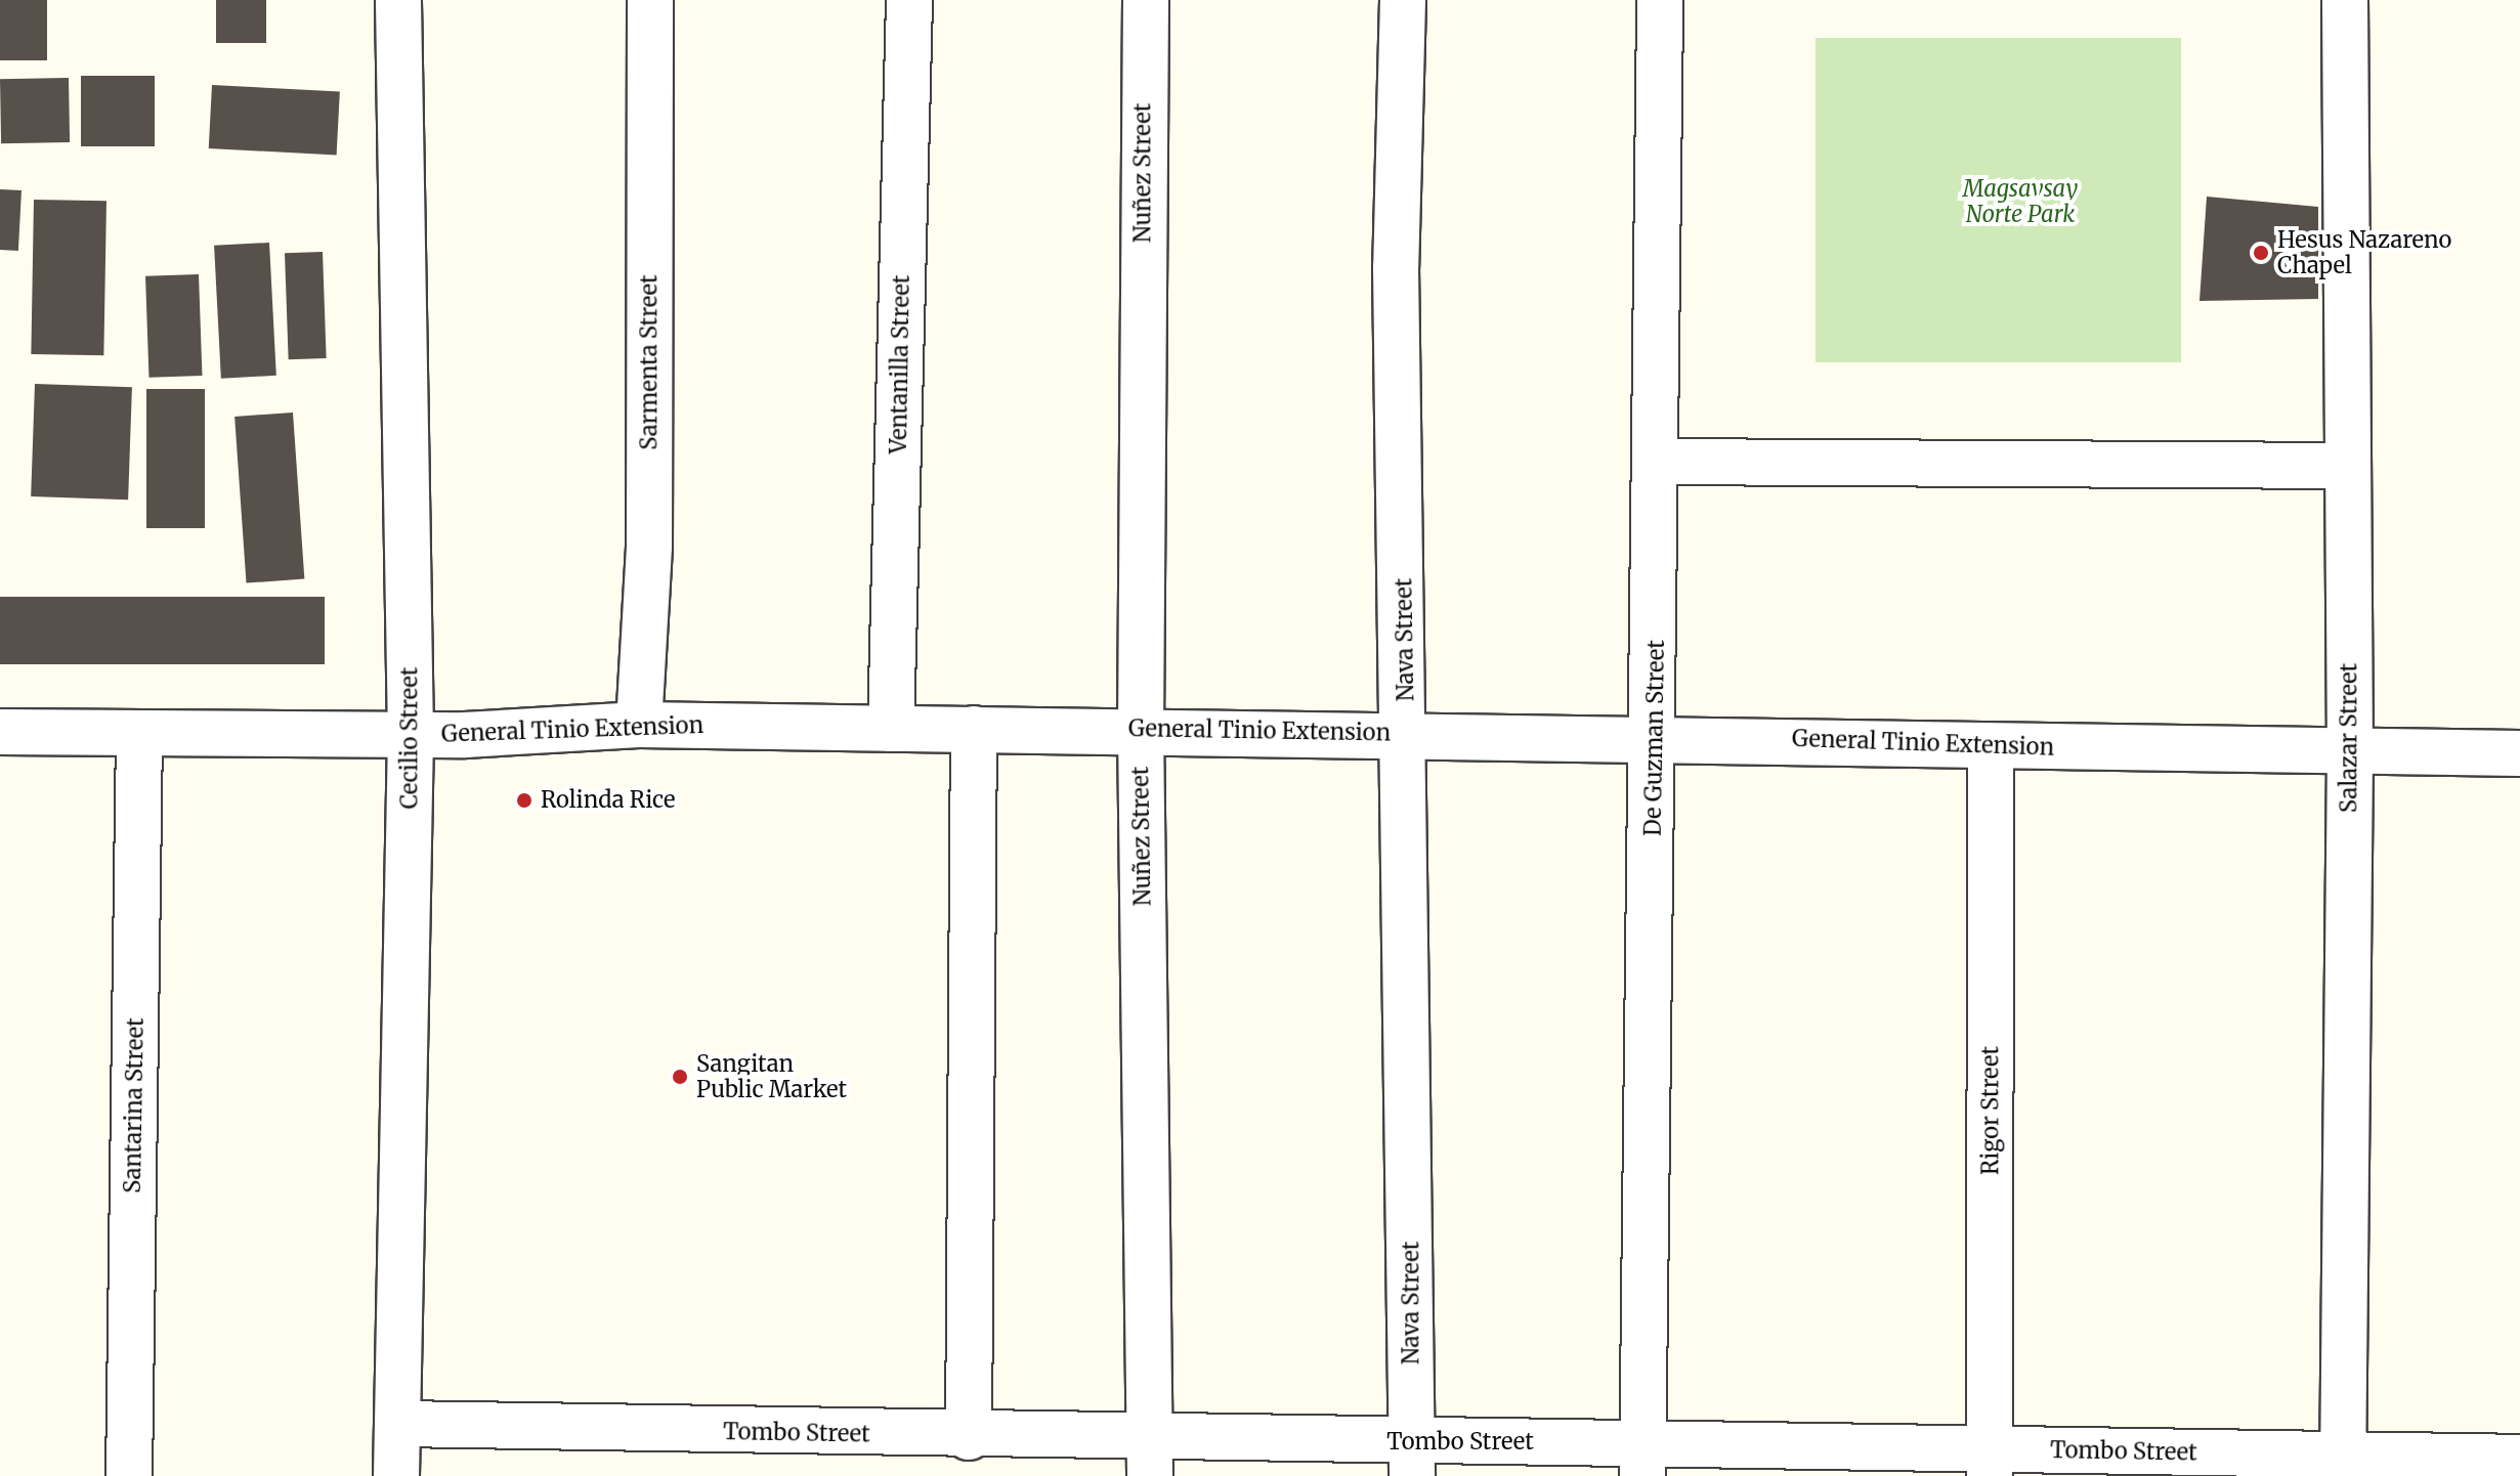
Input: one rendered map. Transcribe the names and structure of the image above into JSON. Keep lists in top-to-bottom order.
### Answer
{
  "streets": {
    "street": [
      "Nuñez Street",
      "Sarmenta Street",
      "Ventanilla Street",
      "Nava Street",
      "General Tinio Extension",
      "Cecilio Street",
      "De Guzman Street",
      "Salazar Street",
      "Santarina Street",
      "Rigor Street",
      "Tombo Street"
    ]
  },
  "crossings": [
    ["Nuñez Street", "General Tinio Extension"],
    ["Nuñez Street", "Tombo Street"],
    ["Sarmenta Street", "General Tinio Extension"],
    ["Ventanilla Street", "General Tinio Extension"],
    ["Nava Street", "General Tinio Extension"],
    ["Nava Street", "Tombo Street"],
    ["General Tinio Extension", "Cecilio Street"],
    ["General Tinio Extension", "De Guzman Street"],
    ["General Tinio Extension", "Salazar Street"],
    ["General Tinio Extension", "Santarina Street"],
    ["General Tinio Extension", "Rigor Street"],
    ["Cecilio Street", "Tombo Street"],
    ["De Guzman Street", "Tombo Street"],
    ["Salazar Street", "Tombo Street"],
    ["Rigor Street", "Tombo Street"]
  ],
  "parks": ["Magsaysay Norte Park"],
  "places": ["Hesus Nazareno Chapel", "Rolinda Rice", "Sangitan Public Market"]
}
